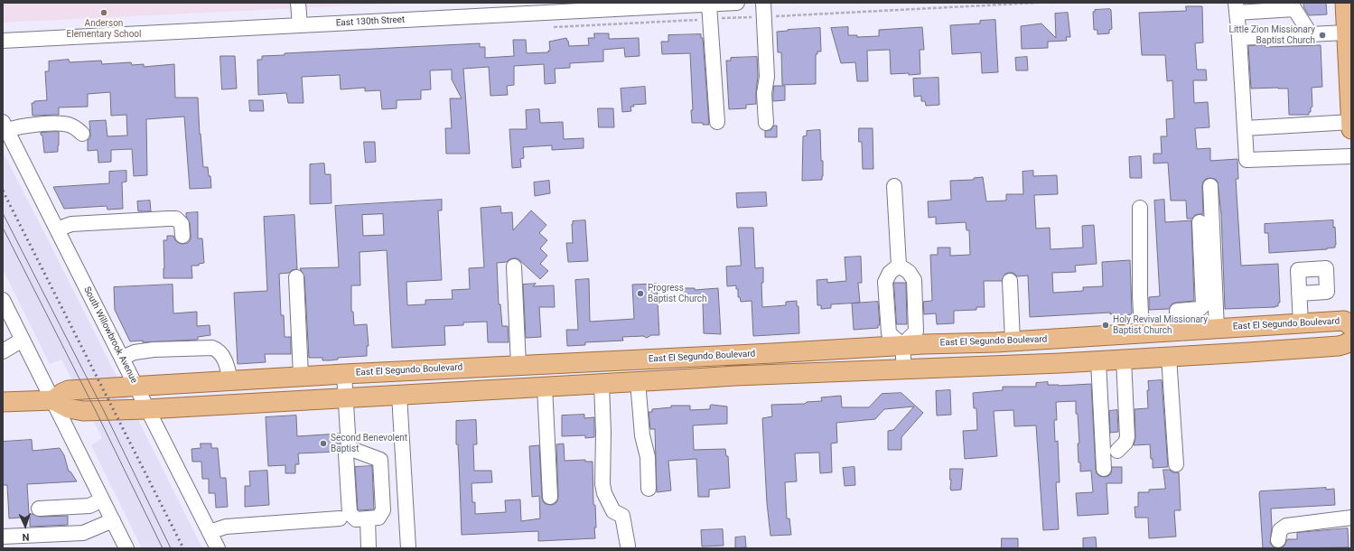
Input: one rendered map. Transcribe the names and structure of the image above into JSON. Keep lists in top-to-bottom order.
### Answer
{
  "streets": {
    "main road": ["East El Segundo Boulevard"],
    "street": ["East 130th Street", "South Willowbrook Avenue"]
  },
  "crossings": [
    ["East El Segundo Boulevard", "South Willowbrook Avenue"]
  ],
  "places": [
    "Anderson Elementary School",
    "Little Zion Missionary Baptist Church",
    "Progress Baptist Church",
    "Holy Revival Missionary Baptist Church",
    "Second Benevolent Baptist"
  ],
  "north": "bottom"
}
